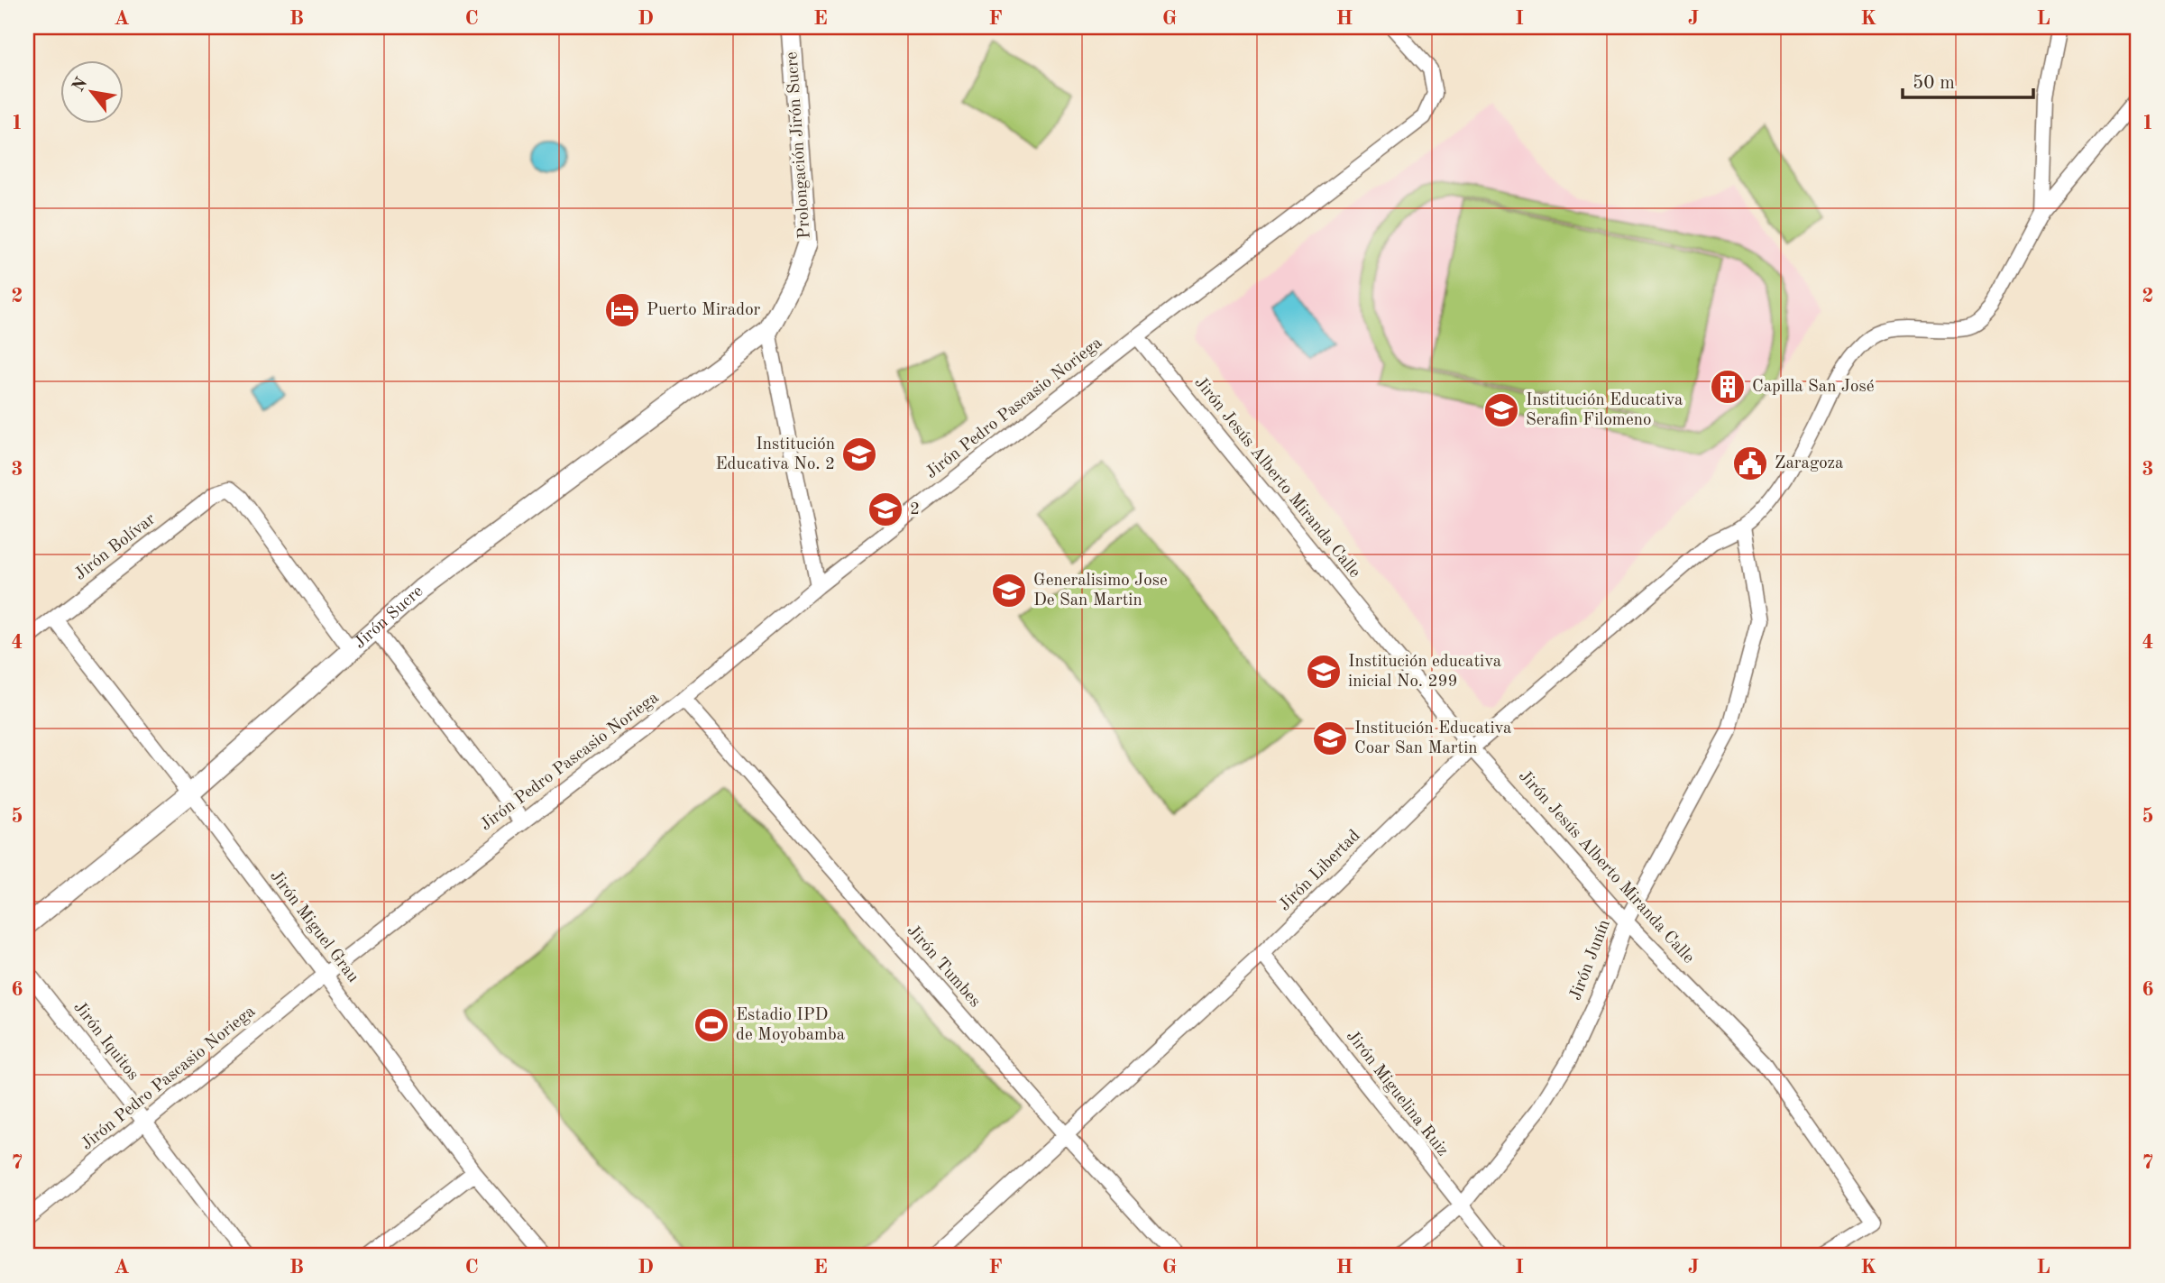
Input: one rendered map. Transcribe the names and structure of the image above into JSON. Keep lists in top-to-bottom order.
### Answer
{
  "streets": {
    "street": [
      "Prolongación Jirón Sucre",
      "Jirón Pedro Pascasio Noriega",
      "Jirón Jesús Alberto Miranda Calle",
      "Jirón Bolívar",
      "Jirón Sucre",
      "Jirón Libertad",
      "Jirón Miguel Grau",
      "Jirón Junín",
      "Jirón Tumbes",
      "Jirón Iquitos",
      "Jirón Miguelina Ruiz"
    ]
  },
  "crossings": [
    ["Prolongación Jirón Sucre", "Jirón Sucre"],
    ["Jirón Pedro Pascasio Noriega", "Jirón Jesús Alberto Miranda Calle"],
    ["Jirón Pedro Pascasio Noriega", "Jirón Miguel Grau"],
    ["Jirón Pedro Pascasio Noriega", "Jirón Tumbes"],
    ["Jirón Pedro Pascasio Noriega", "Jirón Iquitos"],
    ["Jirón Jesús Alberto Miranda Calle", "Jirón Libertad"],
    ["Jirón Jesús Alberto Miranda Calle", "Jirón Junín"],
    ["Jirón Bolívar", "Jirón Sucre"],
    ["Jirón Bolívar", "Jirón Miguel Grau"],
    ["Jirón Sucre", "Jirón Miguel Grau"],
    ["Jirón Libertad", "Jirón Junín"],
    ["Jirón Libertad", "Jirón Tumbes"],
    ["Jirón Libertad", "Jirón Miguelina Ruiz"],
    ["Jirón Junín", "Jirón Miguelina Ruiz"]
  ],
  "places": {
    "hotel": ["Puerto Mirador"],
    "building": ["Capilla San José"],
    "school or university": [
      "Institución Educativa Serafin Filomeno",
      "Institución Educativa No. 2",
      "2",
      "Generalisimo Jose De San Martin",
      "Institución educativa inicial No. 299",
      "Institución Educativa Coar San Martin"
    ],
    "public building": ["Zaragoza"],
    "sports": ["Estadio IPD de Moyobamba"]
  },
  "scale_bar": "50 m",
  "north": "top left",
  "grid": {
    "columns": [
      "A",
      "B",
      "C",
      "D",
      "E",
      "F",
      "G",
      "H",
      "I",
      "J",
      "K",
      "L"
    ],
    "rows": [
      "1",
      "2",
      "3",
      "4",
      "5",
      "6",
      "7"
    ]
  }
}
